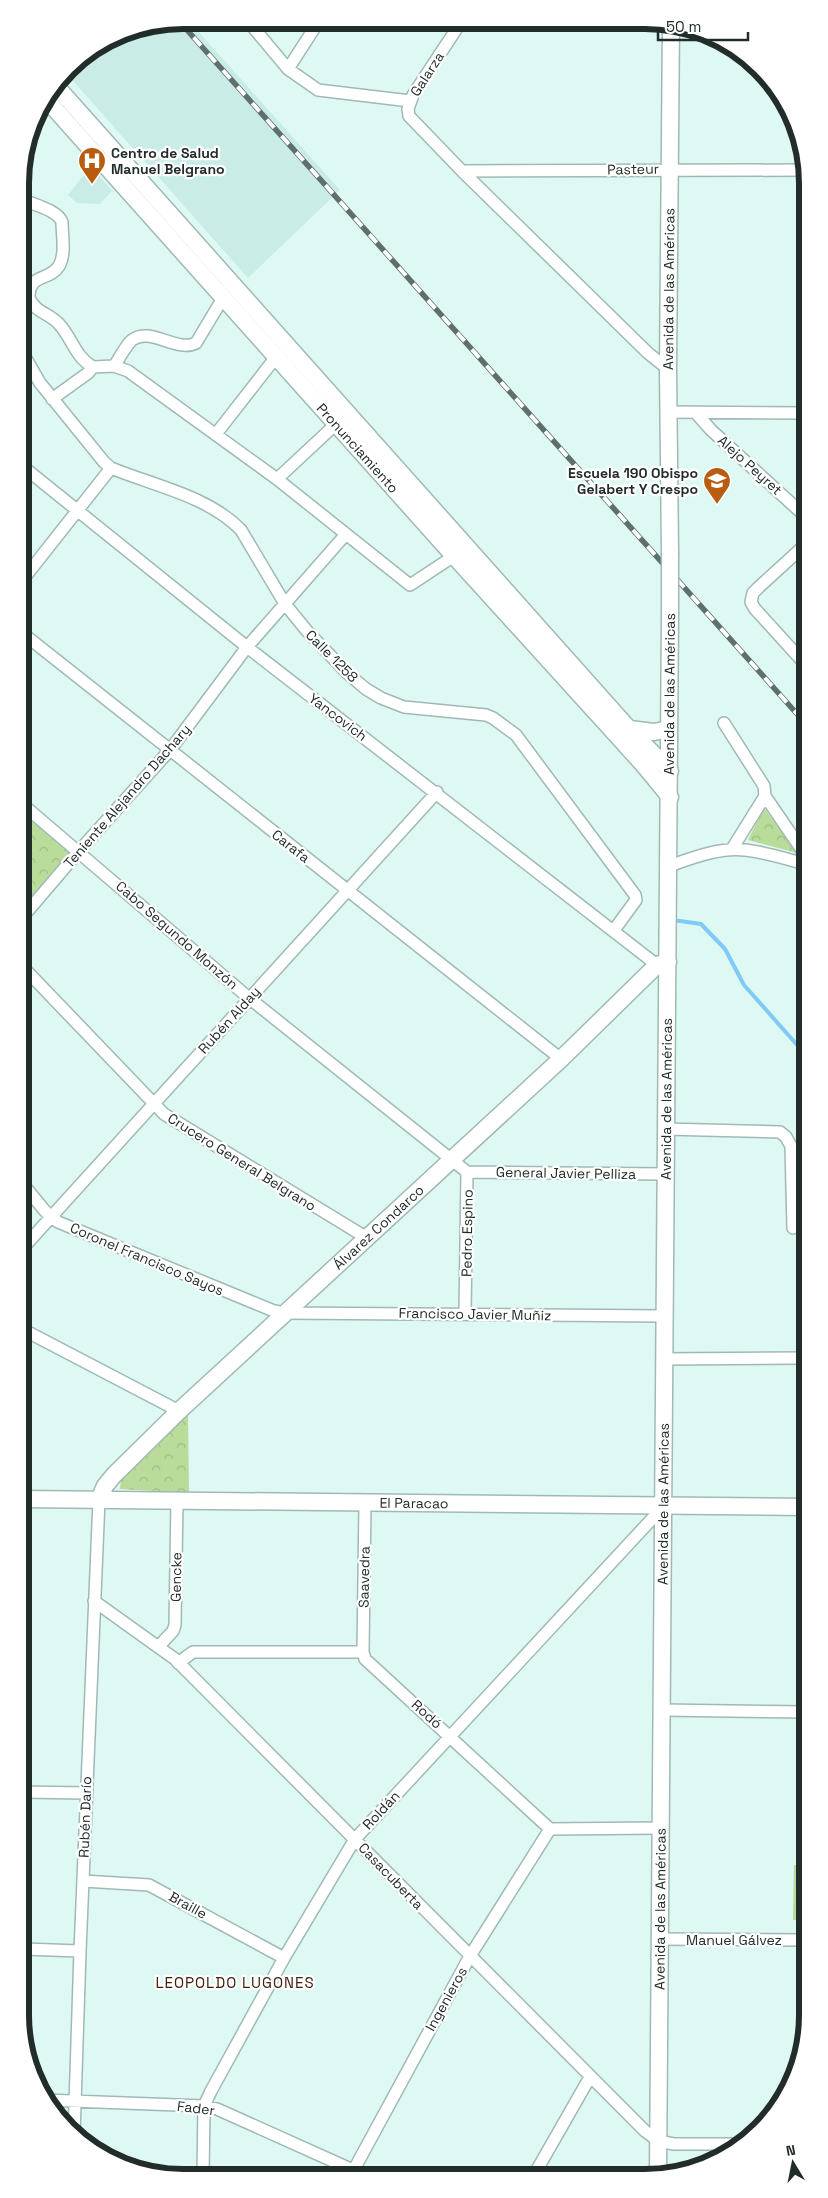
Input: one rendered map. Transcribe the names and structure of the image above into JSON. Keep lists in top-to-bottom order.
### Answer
{
  "streets": {
    "main road": [
      "Avenida de las Américas",
      "Pronunciamiento",
      "Álvarez Condarco",
      "El Paracao"
    ],
    "street": [
      "Galarza",
      "Pasteur",
      "Alejo Peyret",
      "Calle 1258",
      "Yancovich",
      "Teniente Alejandro Dachary",
      "Carafa",
      "Cabo Segundo Monzón",
      "Rubén Alday",
      "Crucero General Belgrano",
      "General Javier Pelliza",
      "Pedro Espino",
      "Coronel Francisco Sayos",
      "Francisco Javier Muñiz",
      "Gencke",
      "Saavedra",
      "Rodó",
      "Roldán",
      "Rubén Darío",
      "Casacuberta",
      "Braille",
      "Manuel Gálvez",
      "Ingenieros",
      "Fader"
    ]
  },
  "crossings": [
    ["Pasteur", "Avenida de las Américas"],
    ["Avenida de las Américas", "Pronunciamiento"],
    ["Avenida de las Américas", "Yancovich"],
    ["Avenida de las Américas", "General Javier Pelliza"],
    ["Avenida de las Américas", "Álvarez Condarco"],
    ["Avenida de las Américas", "Francisco Javier Muñiz"],
    ["Avenida de las Américas", "El Paracao"],
    ["Avenida de las Américas", "Roldán"],
    ["Avenida de las Américas", "Casacuberta"],
    ["Avenida de las Américas", "Manuel Gálvez"],
    ["Calle 1258", "Yancovich"],
    ["Calle 1258", "Teniente Alejandro Dachary"],
    ["Yancovich", "Teniente Alejandro Dachary"],
    ["Yancovich", "Rubén Alday"],
    ["Yancovich", "Álvarez Condarco"],
    ["Teniente Alejandro Dachary", "Carafa"],
    ["Teniente Alejandro Dachary", "Cabo Segundo Monzón"],
    ["Carafa", "Rubén Alday"],
    ["Carafa", "Álvarez Condarco"],
    ["Cabo Segundo Monzón", "Rubén Alday"],
    ["Cabo Segundo Monzón", "Álvarez Condarco"],
    ["Cabo Segundo Monzón", "Pedro Espino"],
    ["Rubén Alday", "Crucero General Belgrano"],
    ["Rubén Alday", "Coronel Francisco Sayos"],
    ["Crucero General Belgrano", "Álvarez Condarco"],
    ["General Javier Pelliza", "Pedro Espino"],
    ["Álvarez Condarco", "Pedro Espino"],
    ["Álvarez Condarco", "Coronel Francisco Sayos"],
    ["Álvarez Condarco", "Francisco Javier Muñiz"],
    ["Álvarez Condarco", "El Paracao"],
    ["Álvarez Condarco", "Rubén Darío"],
    ["Pedro Espino", "Francisco Javier Muñiz"],
    ["Coronel Francisco Sayos", "Francisco Javier Muñiz"],
    ["El Paracao", "Gencke"],
    ["El Paracao", "Saavedra"],
    ["El Paracao", "Roldán"],
    ["El Paracao", "Rubén Darío"],
    ["Gencke", "Casacuberta"],
    ["Saavedra", "Rodó"],
    ["Rodó", "Roldán"],
    ["Rodó", "Ingenieros"],
    ["Roldán", "Casacuberta"],
    ["Roldán", "Braille"],
    ["Roldán", "Fader"],
    ["Rubén Darío", "Casacuberta"],
    ["Rubén Darío", "Braille"],
    ["Rubén Darío", "Fader"],
    ["Casacuberta", "Ingenieros"]
  ],
  "districts": ["LEOPOLDO LUGONES"],
  "places": {
    "hospital": ["Centro de Salud Manuel Belgrano"],
    "school or university": ["Escuela 190 Obispo Gelabert Y Crespo"]
  },
  "scale_bar": "50 m",
  "north": "top"
}
